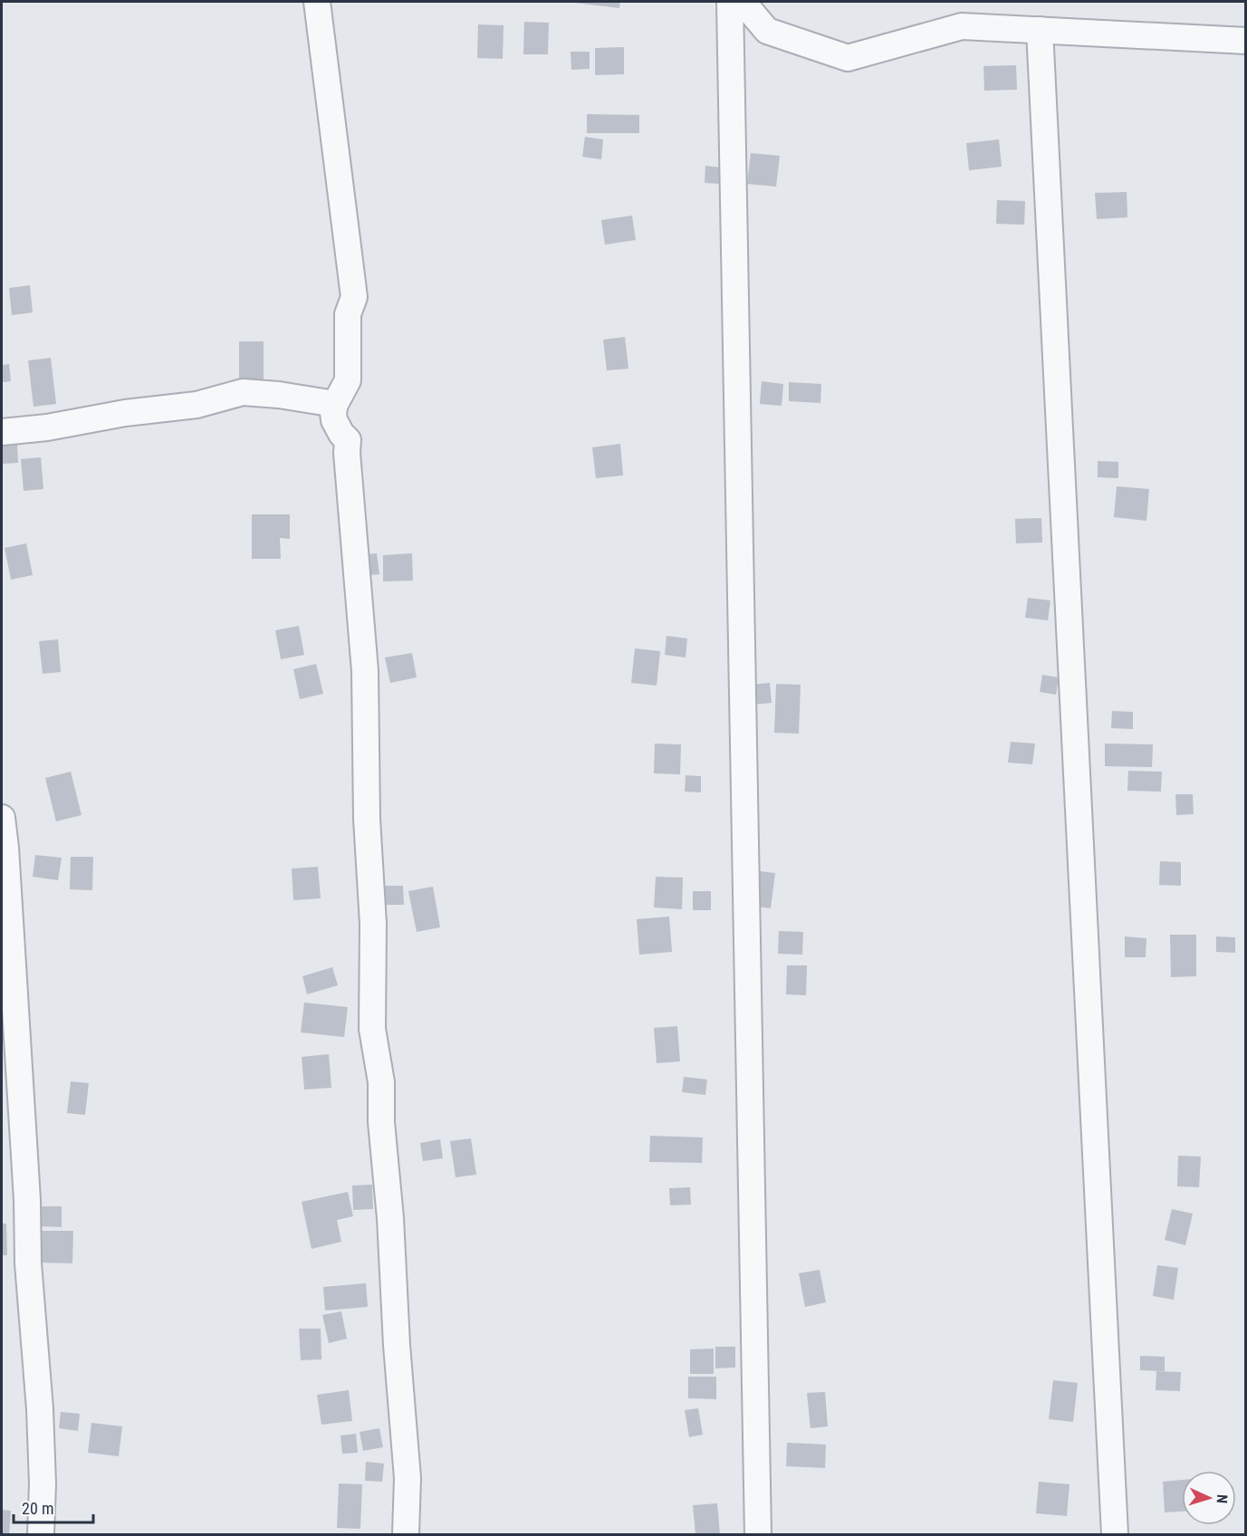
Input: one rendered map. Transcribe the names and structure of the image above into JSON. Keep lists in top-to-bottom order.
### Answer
{
  "scale_bar": "20 m",
  "north": "right"
}
